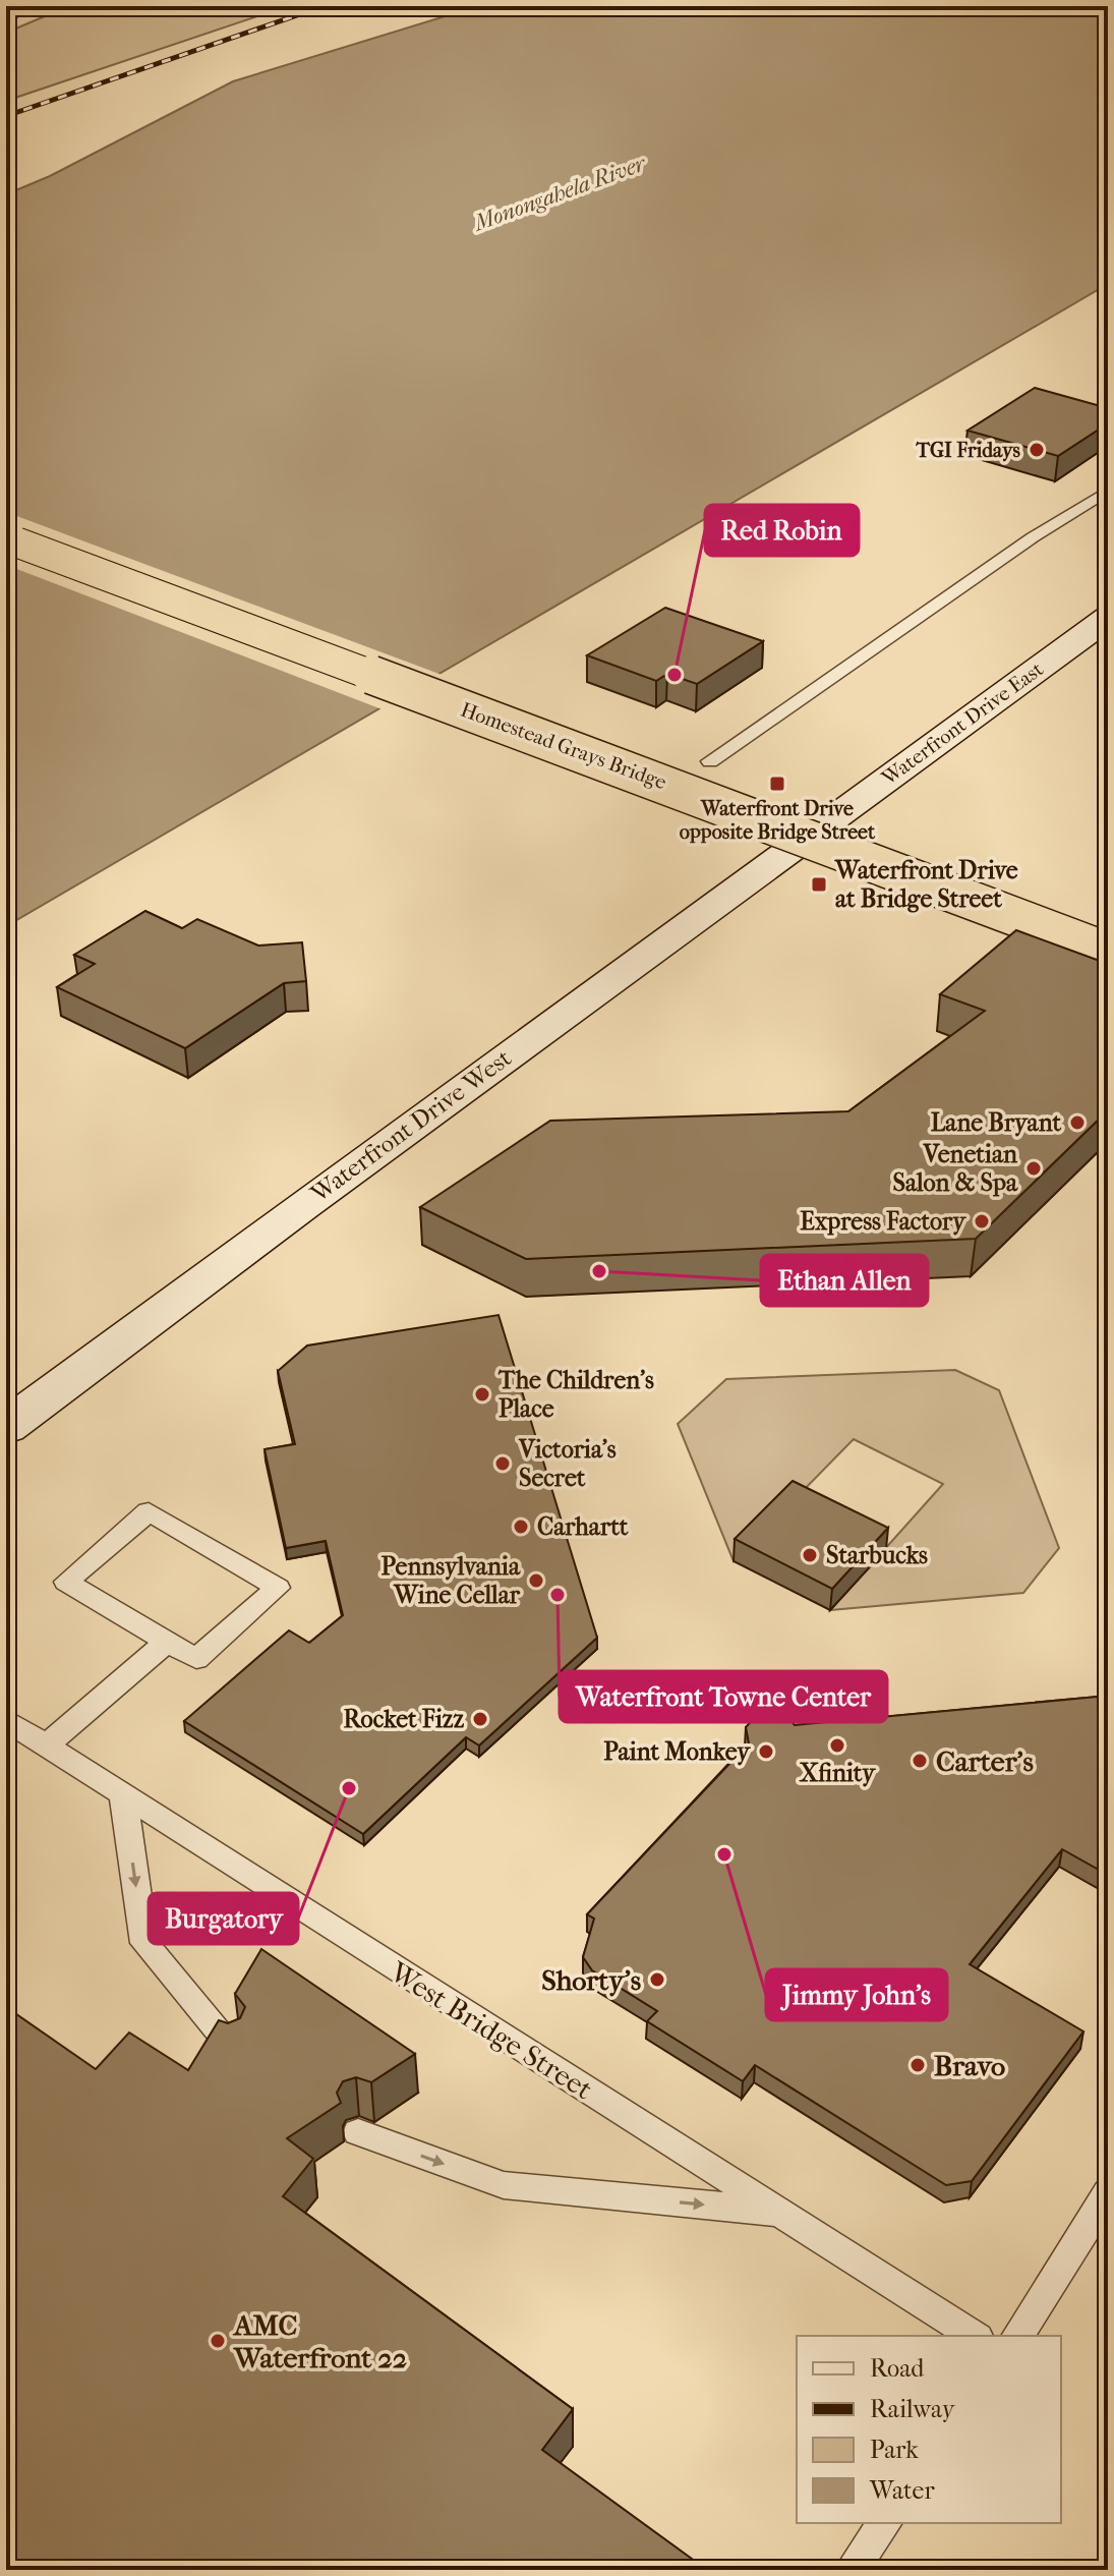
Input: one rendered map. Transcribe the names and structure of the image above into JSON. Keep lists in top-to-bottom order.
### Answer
{
  "streets": {
    "main road": ["Homestead Grays Bridge"],
    "street": ["Waterfront Drive East", "Waterfront Drive West"],
    "lane": ["West Bridge Street"]
  },
  "crossings": [
    ["Waterfront Drive East", "Waterfront Drive West"]
  ],
  "water": ["Monongahela River"],
  "places": {
    "other": [
      "TGI Fridays",
      "Red Robin",
      "Lane Bryant",
      "Venetian Salon & Spa",
      "Express Factory",
      "Ethan Allen",
      "The Children's Place",
      "Victoria's Secret",
      "Carhartt",
      "Starbucks",
      "Pennsylvania Wine Cellar",
      "Waterfront Towne Center",
      "Rocket Fizz",
      "Xfinity",
      "Paint Monkey",
      "Carter's",
      "Burgatory",
      "Jimmy John's",
      "Shorty’s",
      "Bravo",
      "AMC Waterfront 22"
    ],
    "transit": ["Waterfront Drive opposite Bridge Street", "Waterfront Drive at Bridge Street"]
  },
  "legend": [
    "Road",
    "Railway",
    "Park",
    "Water"
  ]
}
